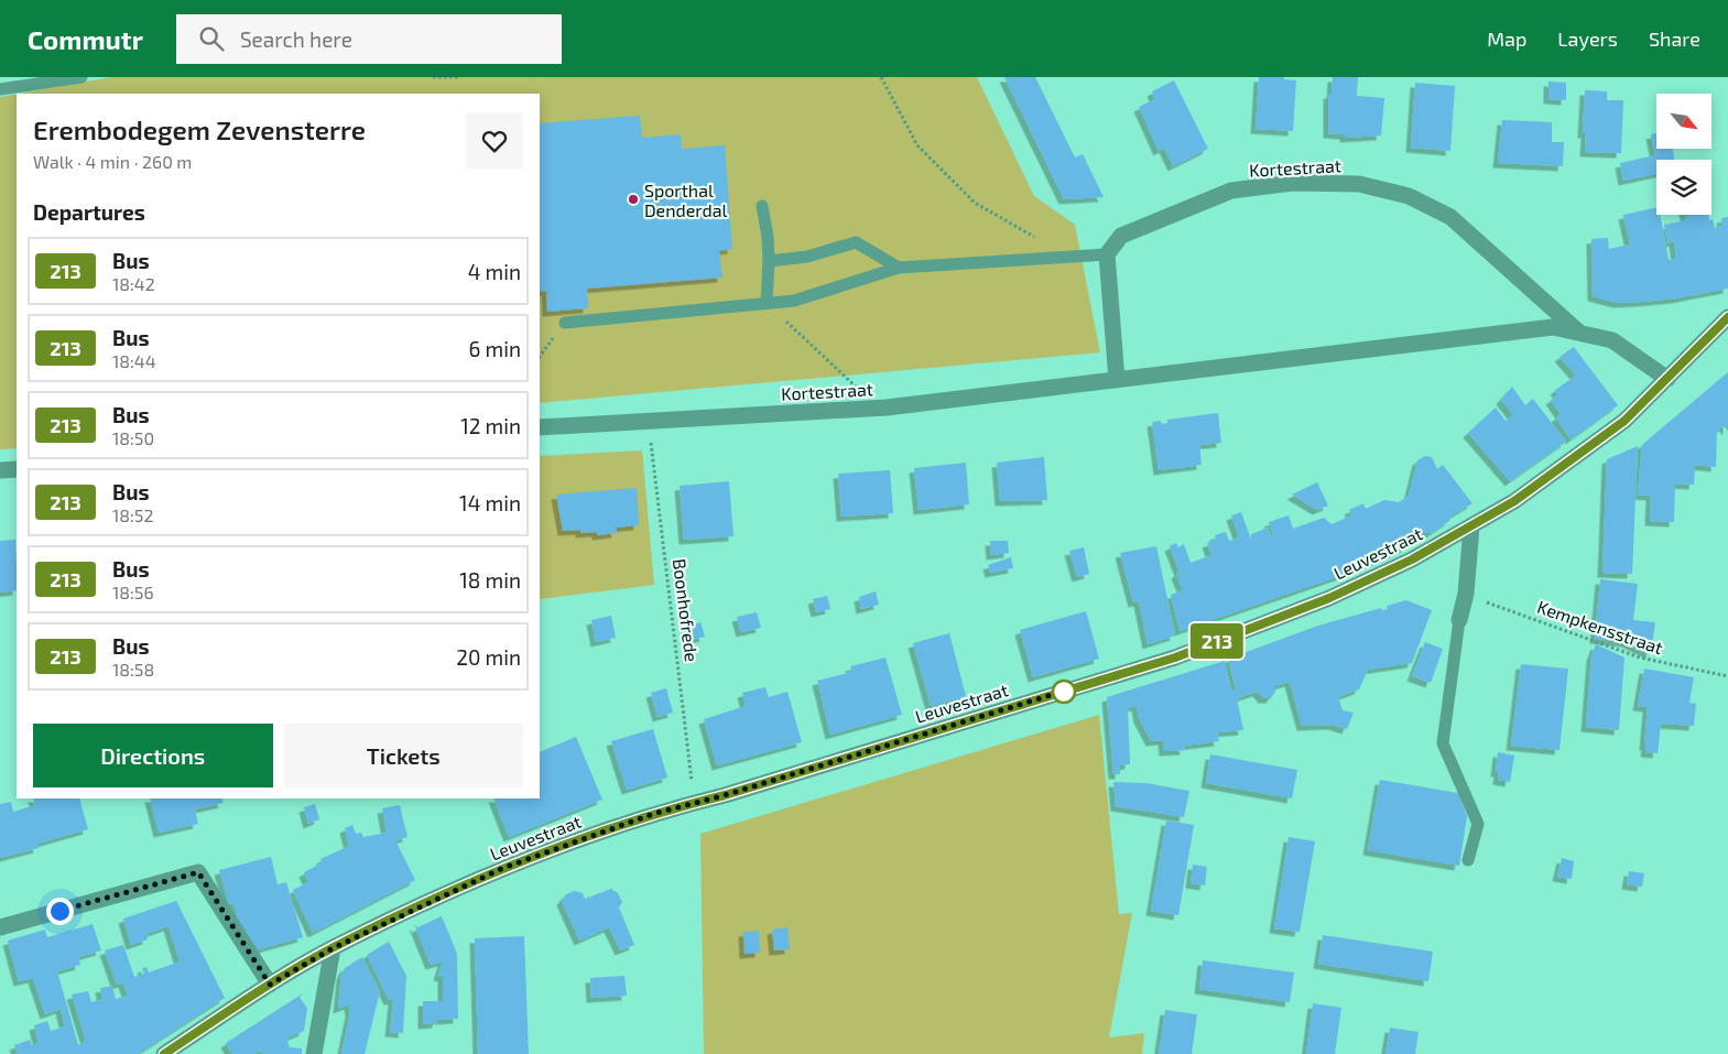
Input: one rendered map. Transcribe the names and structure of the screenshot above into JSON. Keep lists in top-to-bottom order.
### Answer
{
  "streets": {
    "street": ["Kortestraat", "Leuvestraat"],
    "path": ["Boonhofrede", "Kempkensstraat"]
  },
  "crossings": [
    ["Kortestraat", "Leuvestraat"],
    ["Kortestraat", "Boonhofrede"],
    ["Leuvestraat", "Boonhofrede"]
  ],
  "places": ["Sporthal Denderdal"],
  "lines": ["bus line 213"],
  "north": "bottom right",
  "page": {
    "header": "Commutr",
    "search": "Search here",
    "nav": ["Map", "Layers", "Share"],
    "on_map": "213",
    "heading": [
      ["Erembodegem Zevensterre", "Walk · 4 min · 260 m"],
      "Departures"
    ],
    "list": [
      {
        "mark": "213",
        "name": "Bus",
        "note": "18:42",
        "value": "4 min"
      },
      {
        "mark": "213",
        "name": "Bus",
        "note": "18:44",
        "value": "6 min"
      },
      {
        "mark": "213",
        "name": "Bus",
        "note": "18:50",
        "value": "12 min"
      },
      {
        "mark": "213",
        "name": "Bus",
        "note": "18:52",
        "value": "14 min"
      },
      {
        "mark": "213",
        "name": "Bus",
        "note": "18:56",
        "value": "18 min"
      },
      {
        "mark": "213",
        "name": "Bus",
        "note": "18:58",
        "value": "20 min"
      }
    ],
    "buttons": ["Directions", "Tickets"]
  }
}
